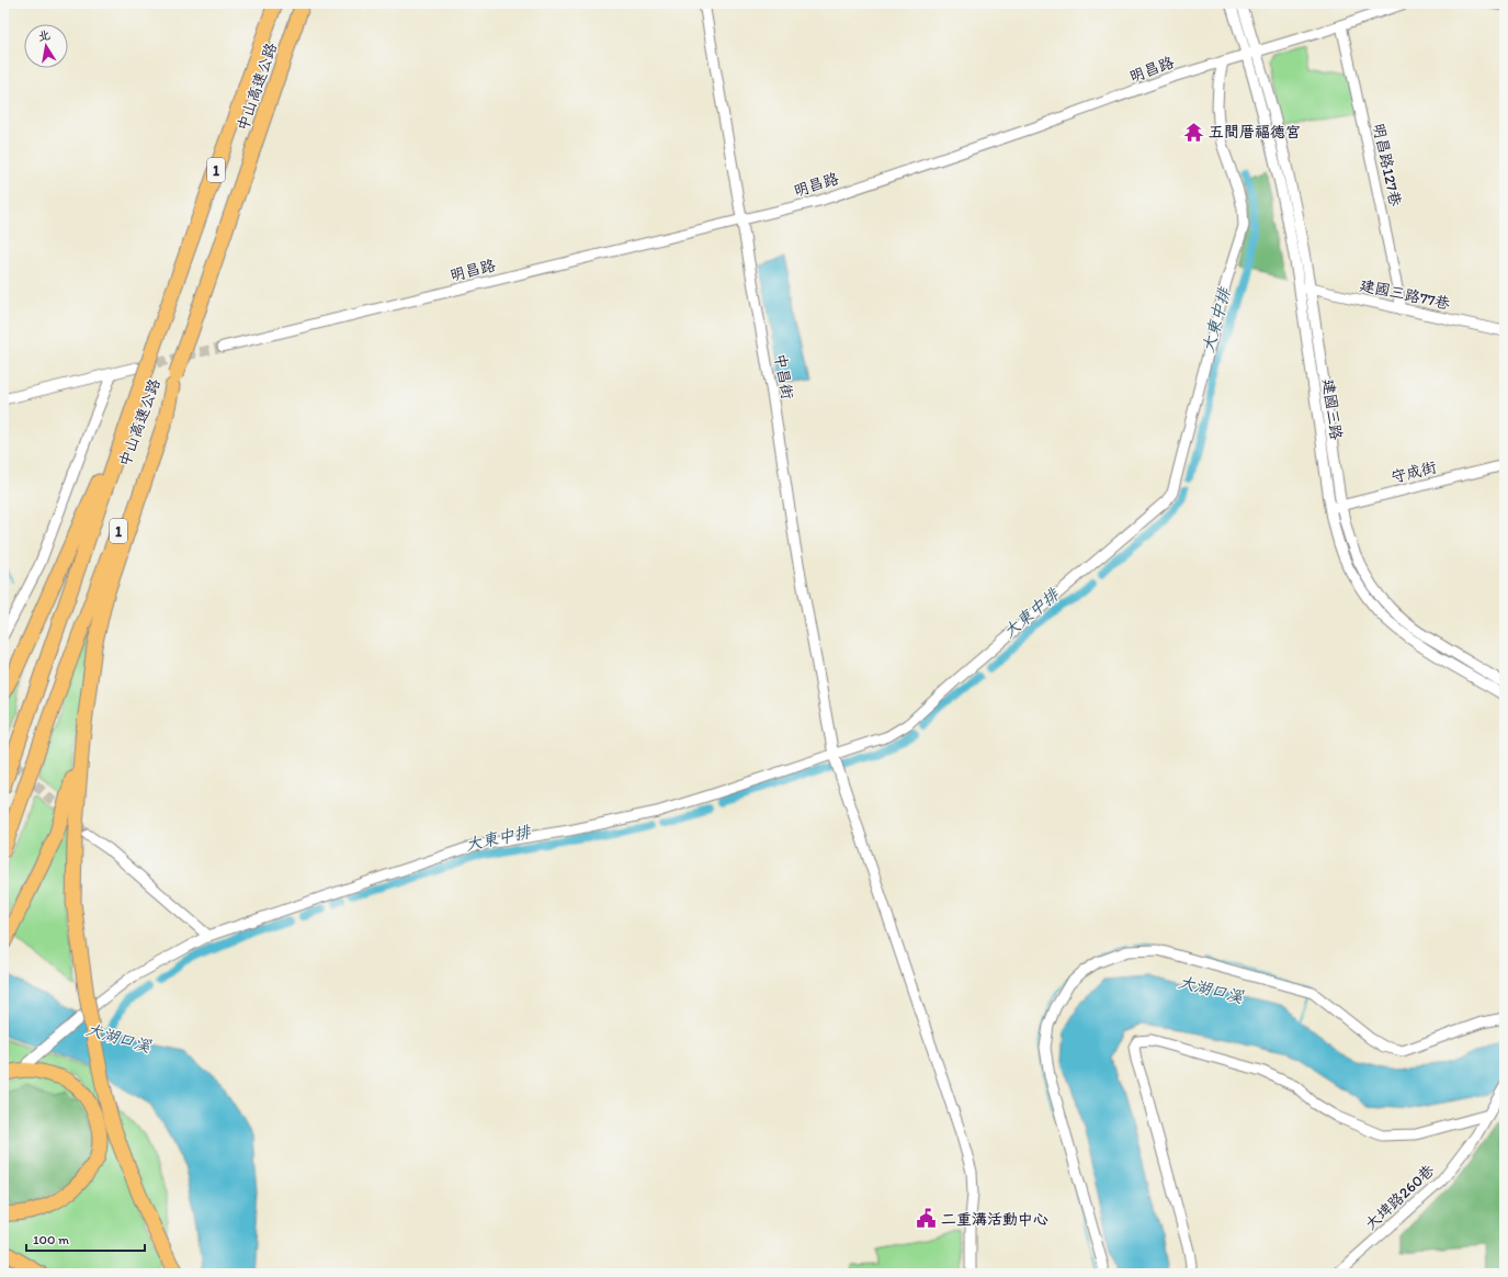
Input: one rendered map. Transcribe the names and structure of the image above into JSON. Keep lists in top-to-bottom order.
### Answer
{
  "streets": {
    "highway": ["中山高速公路", "1"],
    "street": [
      "明昌路",
      "明昌路127巷",
      "建國三路77巷",
      "中昌街",
      "建國三路",
      "守成街",
      "大埤路260巷"
    ]
  },
  "crossings": [
    ["明昌路", "明昌路127巷"],
    ["明昌路", "中昌街"],
    ["明昌路", "建國三路"],
    ["明昌路127巷", "建國三路77巷"],
    ["建國三路77巷", "建國三路"],
    ["建國三路", "守成街"]
  ],
  "water": ["大東中排", "大湖口溪"],
  "places": {
    "temple": ["五間厝福德宮"],
    "public building": ["二重溝活動中心"]
  },
  "scale_bar": "100 m",
  "north": "top"
}
